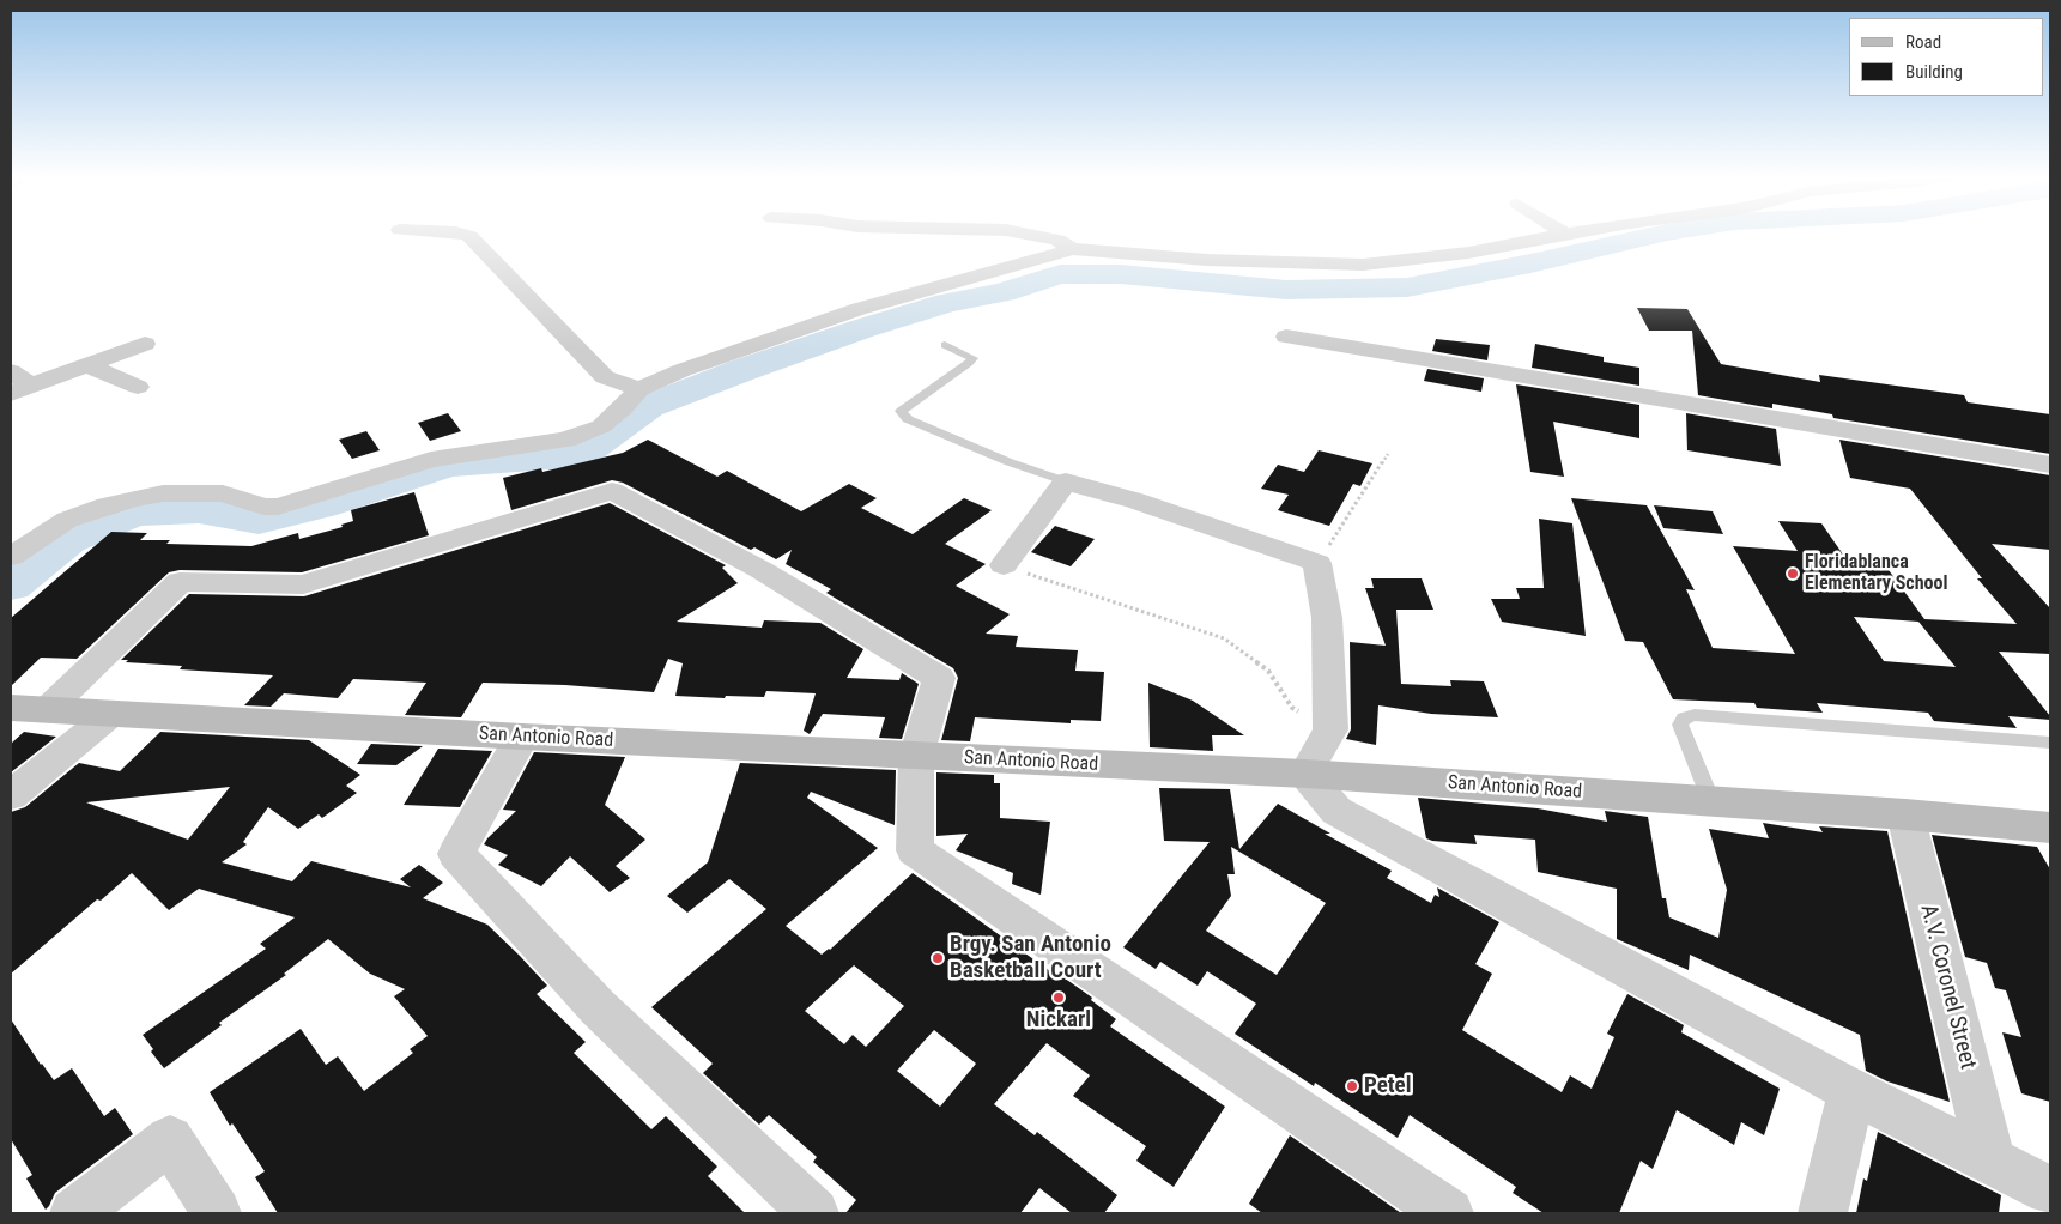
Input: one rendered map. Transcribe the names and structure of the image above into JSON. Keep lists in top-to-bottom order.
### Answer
{
  "streets": {
    "street": ["San Antonio Road", "A.V. Coronel Street"]
  },
  "crossings": [
    ["San Antonio Road", "A.V. Coronel Street"]
  ],
  "places": [
    "Floridablanca Elementary School",
    "Brgy. San Antonio Basketball Court",
    "Nickarl",
    "Petel"
  ],
  "legend": ["Road", "Building"]
}
